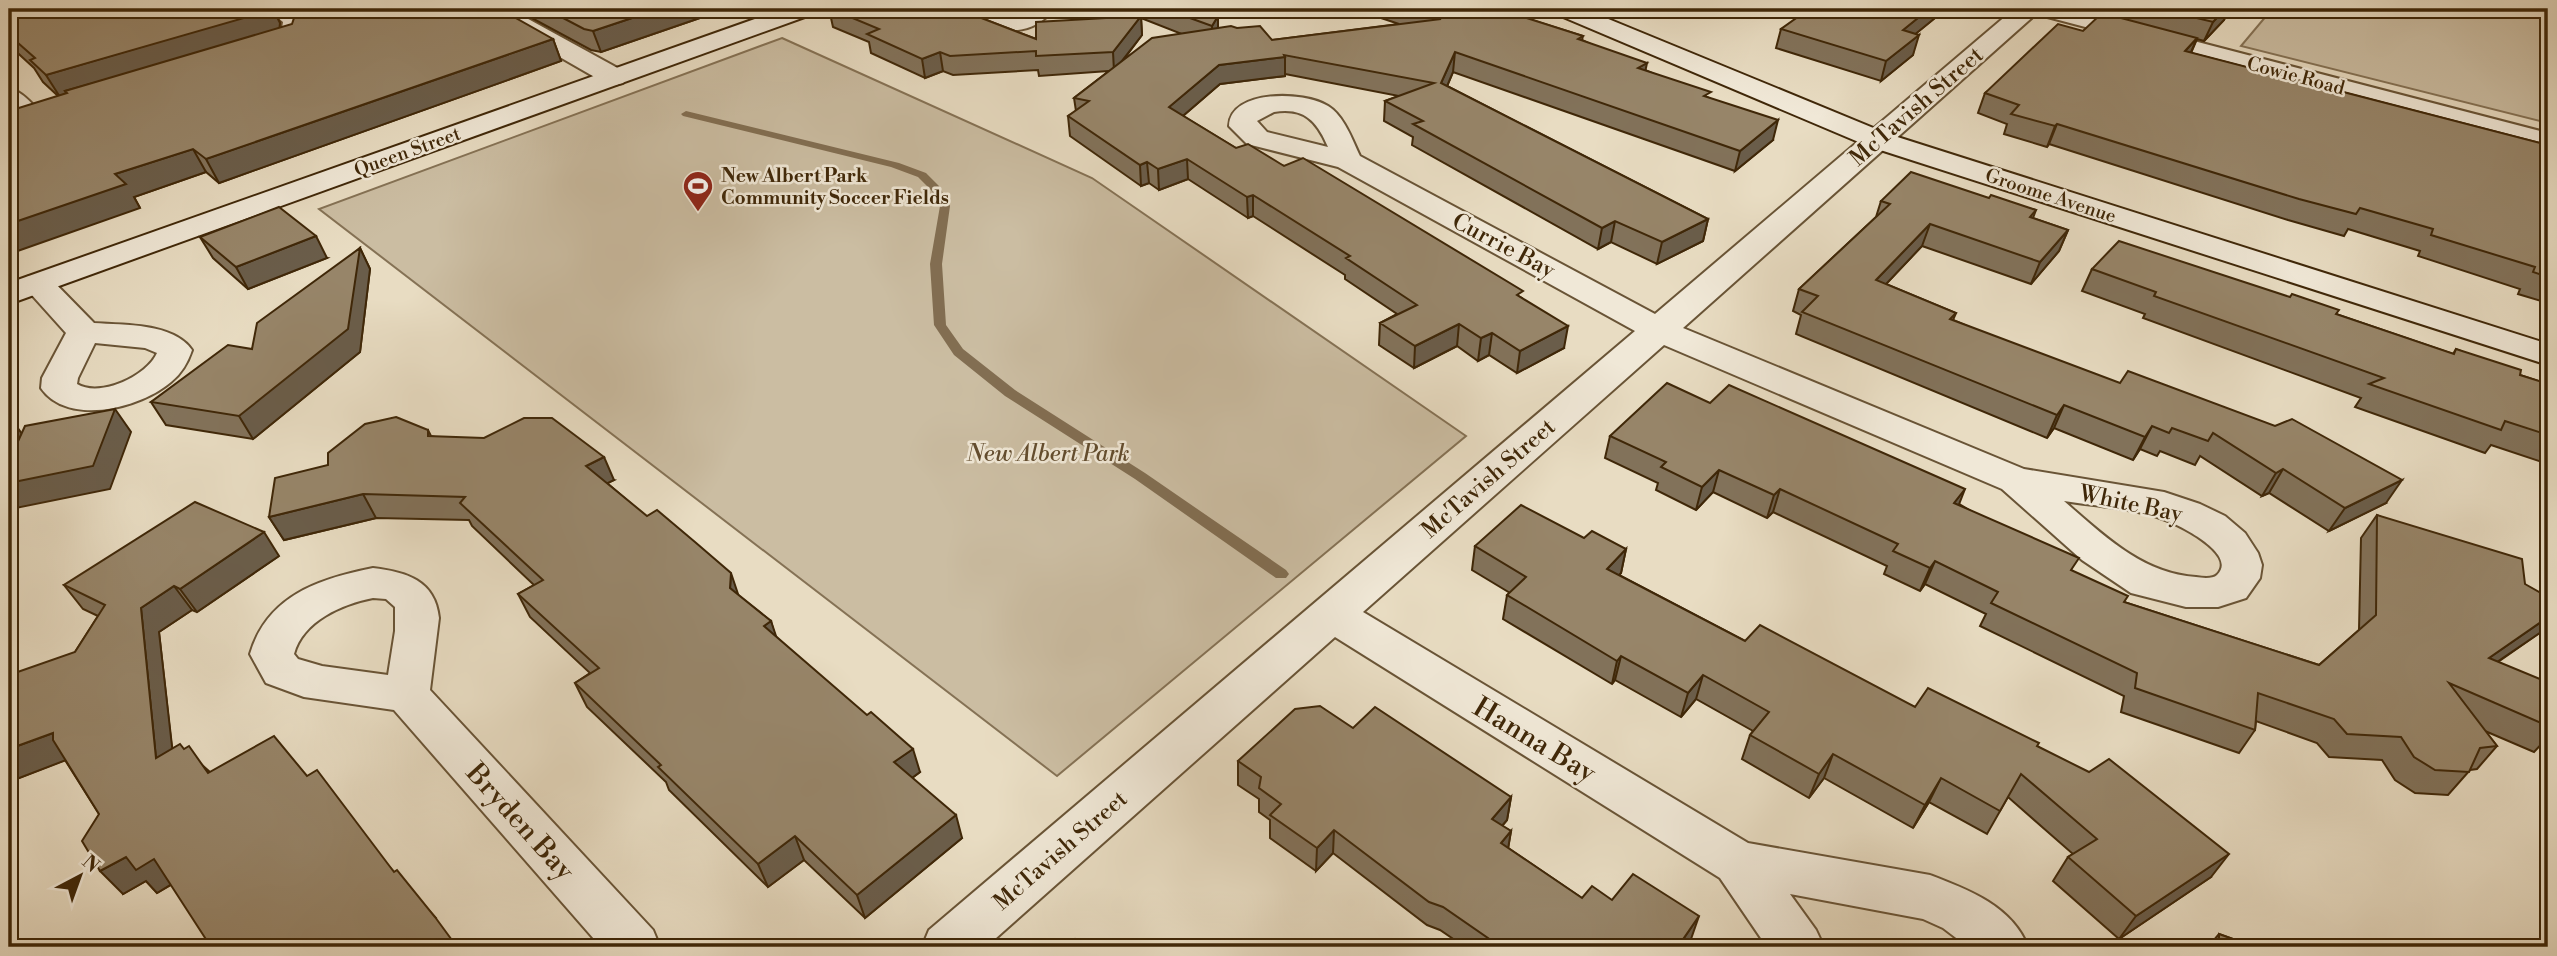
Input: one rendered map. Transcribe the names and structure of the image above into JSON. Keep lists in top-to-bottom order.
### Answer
{
  "streets": {
    "street": [
      "Cowie Road",
      "McTavish Street",
      "Queen Street",
      "Groome Avenue",
      "Currie Bay",
      "White Bay",
      "Hanna Bay",
      "Bryden Bay"
    ]
  },
  "crossings": [
    ["McTavish Street", "Groome Avenue"],
    ["McTavish Street", "Currie Bay"],
    ["McTavish Street", "White Bay"],
    ["McTavish Street", "Hanna Bay"],
    ["Currie Bay", "White Bay"]
  ],
  "parks": ["New Albert Park"],
  "places": {
    "sports": ["New Albert Park Community Soccer Fields"]
  },
  "north": "top right"
}
